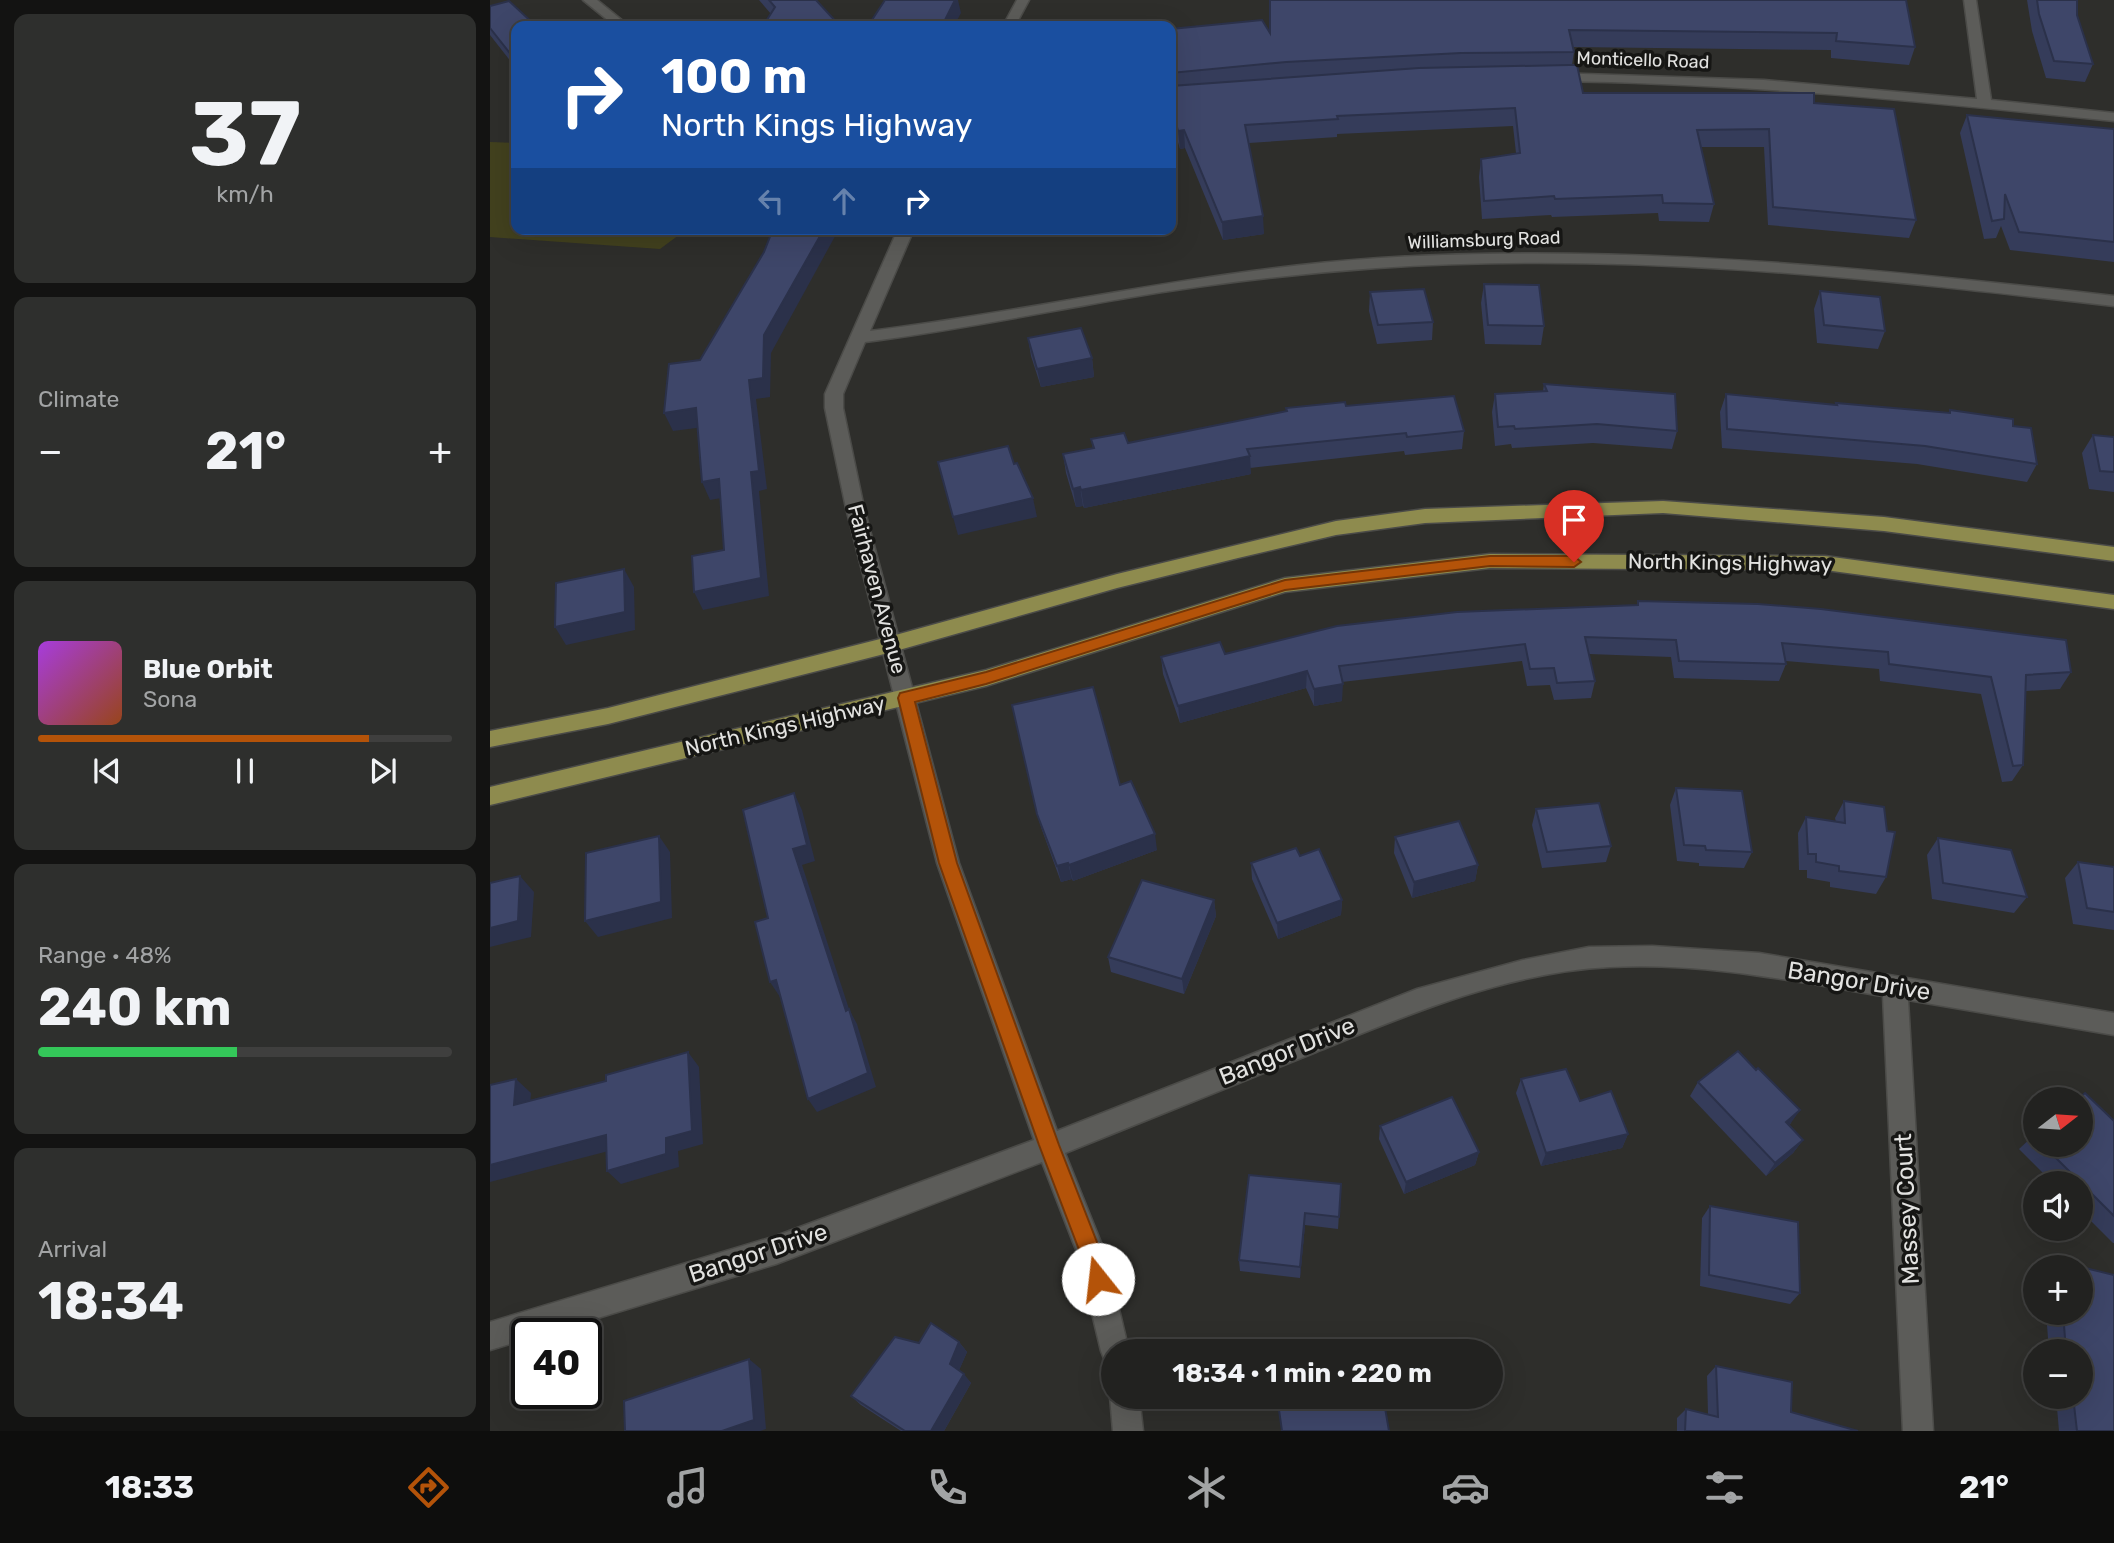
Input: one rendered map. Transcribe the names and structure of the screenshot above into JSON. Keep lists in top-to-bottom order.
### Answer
{
  "streets": {
    "main road": ["North Kings Highway"],
    "street": [
      "Monticello Road",
      "Williamsburg Road",
      "Fairhaven Avenue",
      "Bangor Drive",
      "Massey Court"
    ]
  },
  "crossings": [
    ["Williamsburg Road", "Fairhaven Avenue"],
    ["North Kings Highway", "Fairhaven Avenue"],
    ["Fairhaven Avenue", "Bangor Drive"],
    ["Bangor Drive", "Massey Court"]
  ],
  "north": "right",
  "page": {
    "tile": [
      ["37", "km/h"],
      "Climate",
      ["Range · 48%", "240 km"],
      ["Arrival", "18:34"]
    ],
    "turn": ["100 m", "North Kings Highway"],
    "heat": ["−", "21°", "+"],
    "song": ["Blue Orbit", "Sona"],
    "map_buttons": ["+", "−"],
    "limit": "40",
    "trip": "18:34 · 1 min · 220 m",
    "tabs": ["18:33", "21°"]
  }
}
